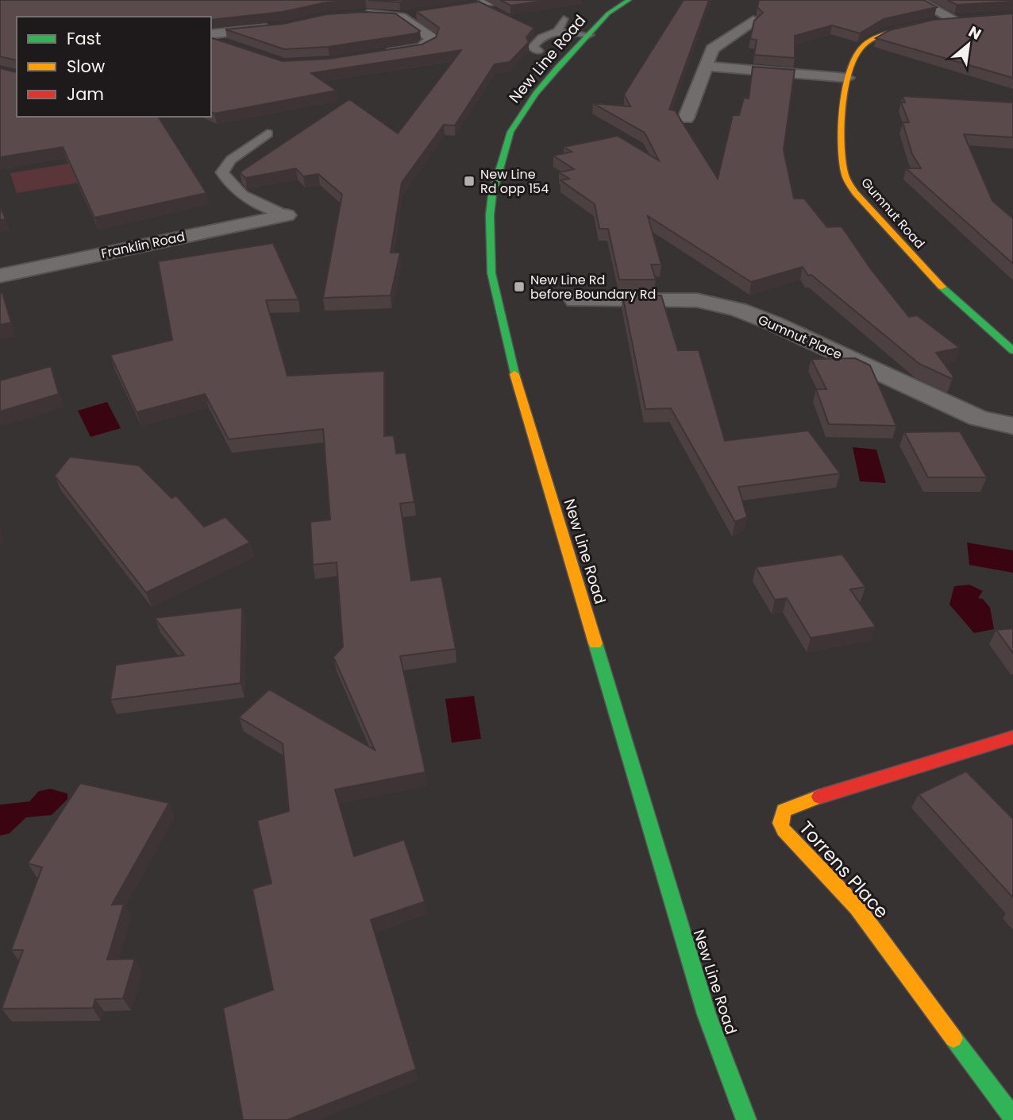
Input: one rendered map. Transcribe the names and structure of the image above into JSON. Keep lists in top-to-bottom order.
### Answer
{
  "streets": {
    "main road": ["New Line Road", "Gumnut Road", "Torrens Place"],
    "street": ["Franklin Road", "Gumnut Place"]
  },
  "places": {
    "transit": ["New Line Rd opp 154", "New Line Rd before Boundary Rd"]
  },
  "legend": ["Fast", "Slow", "Jam"],
  "north": "top right"
}
